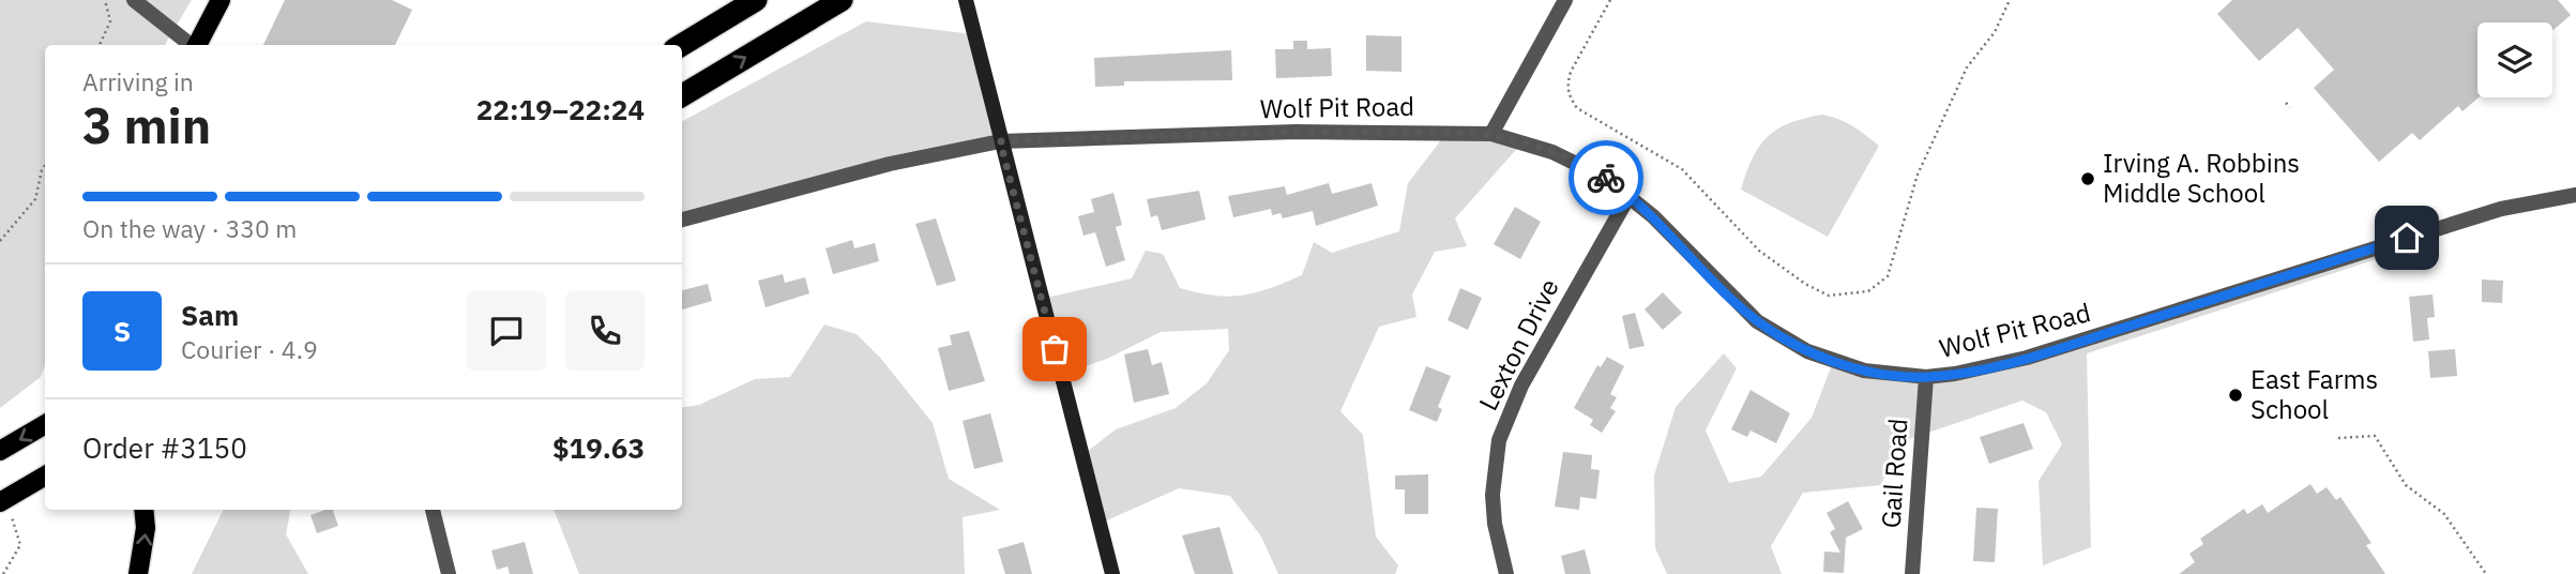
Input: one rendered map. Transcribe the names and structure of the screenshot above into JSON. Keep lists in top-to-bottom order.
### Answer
{
  "streets": {
    "street": ["Wolf Pit Road", "Lexton Drive", "Gail Road"]
  },
  "crossings": [
    ["Wolf Pit Road", "Lexton Drive"],
    ["Wolf Pit Road", "Gail Road"]
  ],
  "places": ["Irving A. Robbins Middle School", "East Farms School"],
  "page": {
    "heading": ["3 min", "Arriving in", "22:19–22:24"],
    "panel": [
      "Sam",
      "Courier · 4.9",
      "Order #3150",
      "$19.63"
    ],
    "bar": "On the way · 330 m",
    "round": "S"
  }
}
